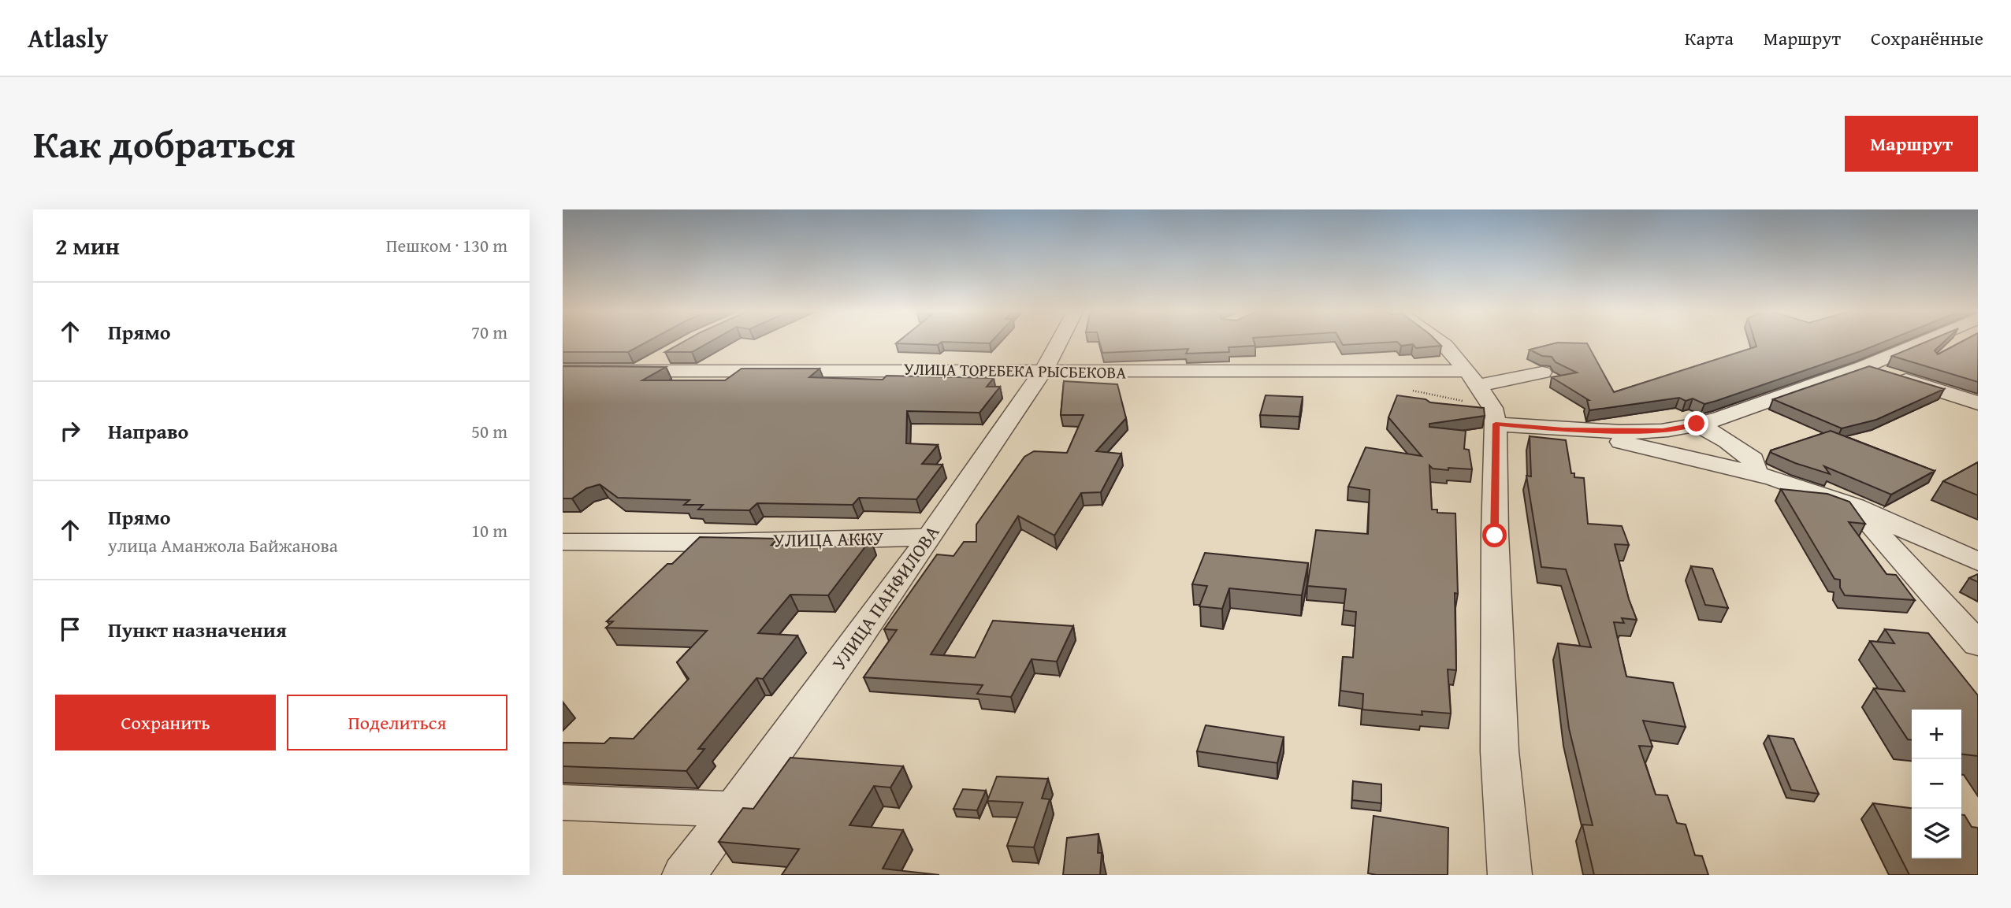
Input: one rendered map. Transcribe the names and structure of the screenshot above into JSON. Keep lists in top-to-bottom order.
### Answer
{
  "streets": {
    "street": ["УЛИЦА ТОРЕБЕКА РЫСБЕКОВА", "УЛИЦА АККУ", "УЛИЦА ПАНФИЛОВА"]
  },
  "crossings": [
    ["УЛИЦА ТОРЕБЕКА РЫСБЕКОВА", "УЛИЦА ПАНФИЛОВА"],
    ["УЛИЦА АККУ", "УЛИЦА ПАНФИЛОВА"]
  ],
  "page": {
    "header": "Atlasly",
    "nav": ["Карта", "Маршрут", "Сохранённые"],
    "title": "Как добраться",
    "buttons": [
      "Маршрут",
      ["Сохранить", "Поделиться"]
    ],
    "heading": ["2 мин", "Пешком · 130 m"],
    "list": [
      ["Прямо", "70 m"],
      ["Направо", "50 m"],
      ["Прямо", "улица Аманжола Байжанова", "10 m"],
      "Пункт назначения"
    ],
    "map_buttons": ["+", "−"]
  }
}
